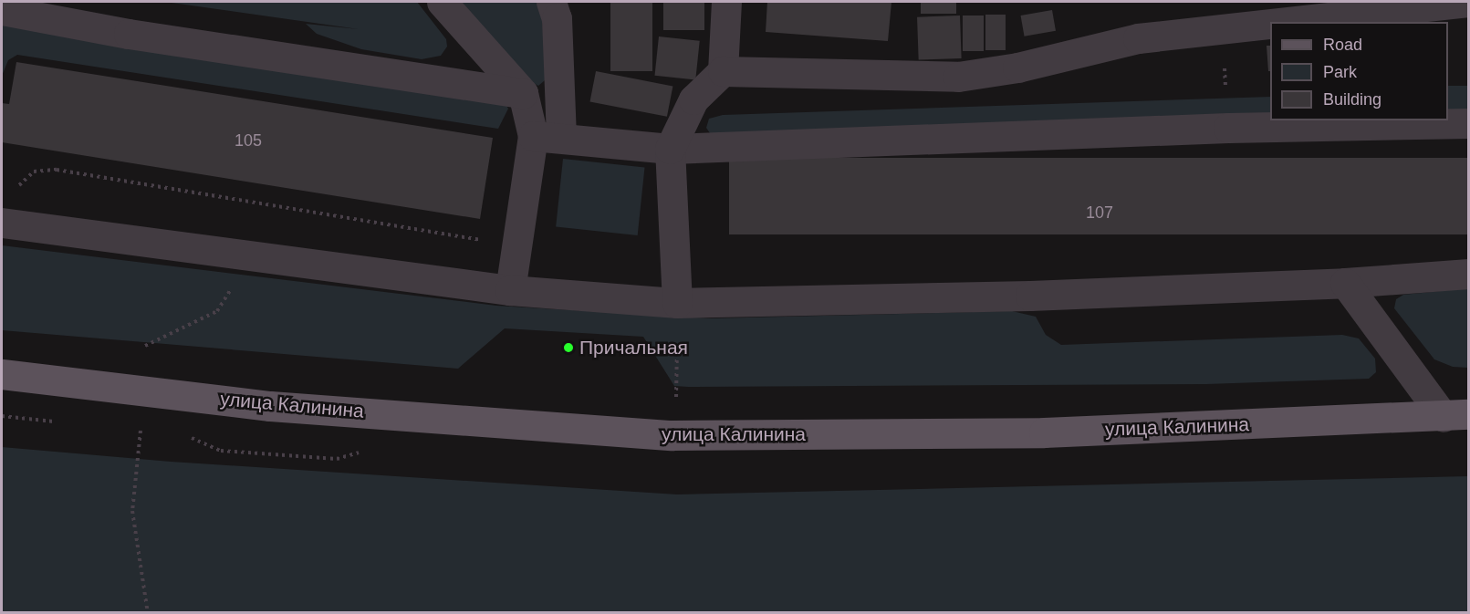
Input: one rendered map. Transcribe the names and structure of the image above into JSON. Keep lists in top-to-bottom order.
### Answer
{
  "streets": {
    "main road": ["улица Калинина"]
  },
  "places": ["Причальная"],
  "house_numbers": ["105", "107"],
  "legend": ["Road", "Park", "Building"]
}
